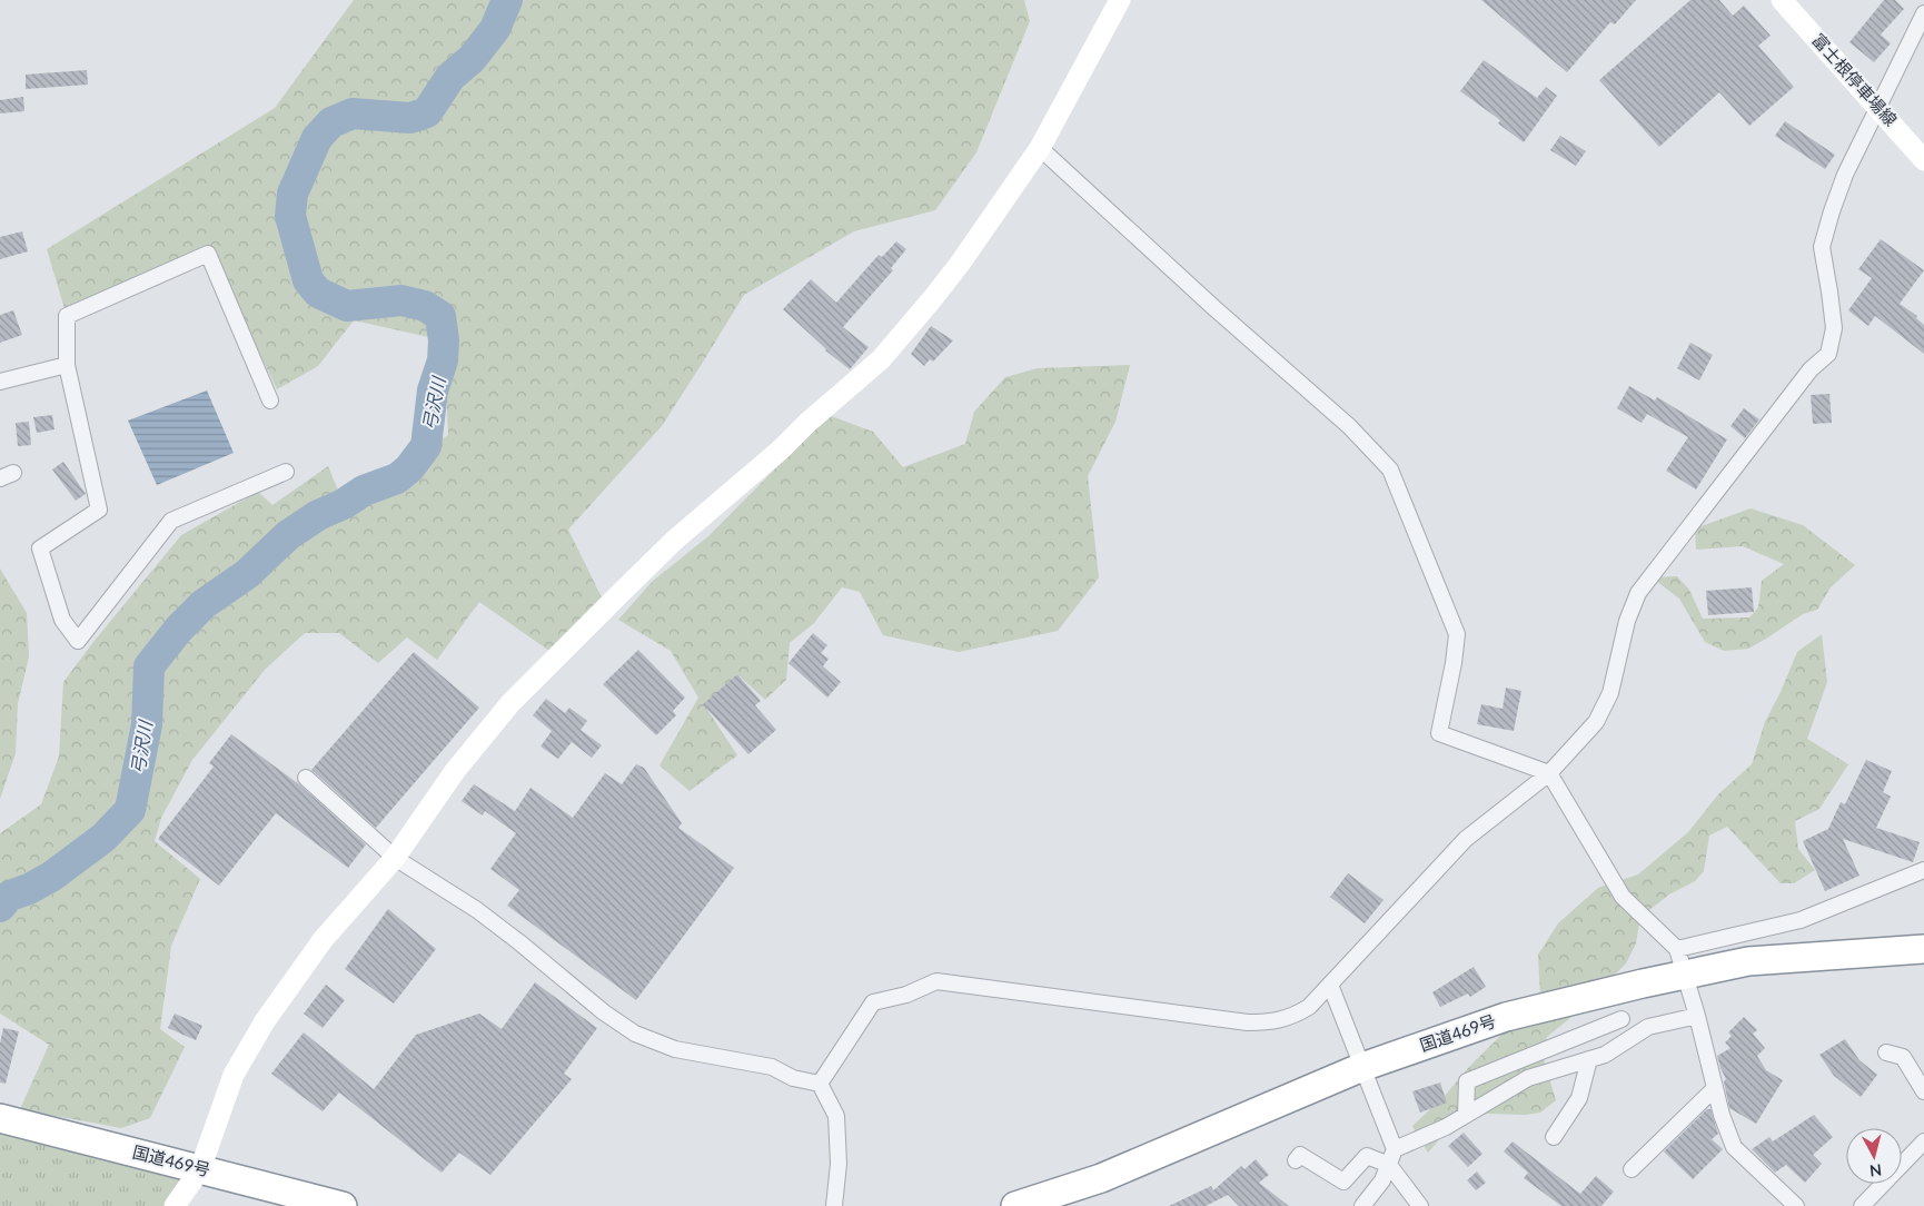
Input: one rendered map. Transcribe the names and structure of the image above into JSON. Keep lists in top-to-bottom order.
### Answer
{
  "streets": {
    "highway": ["国道469号"],
    "street": ["富士根停車場線"]
  },
  "water": ["弓沢川"],
  "north": "bottom"
}
